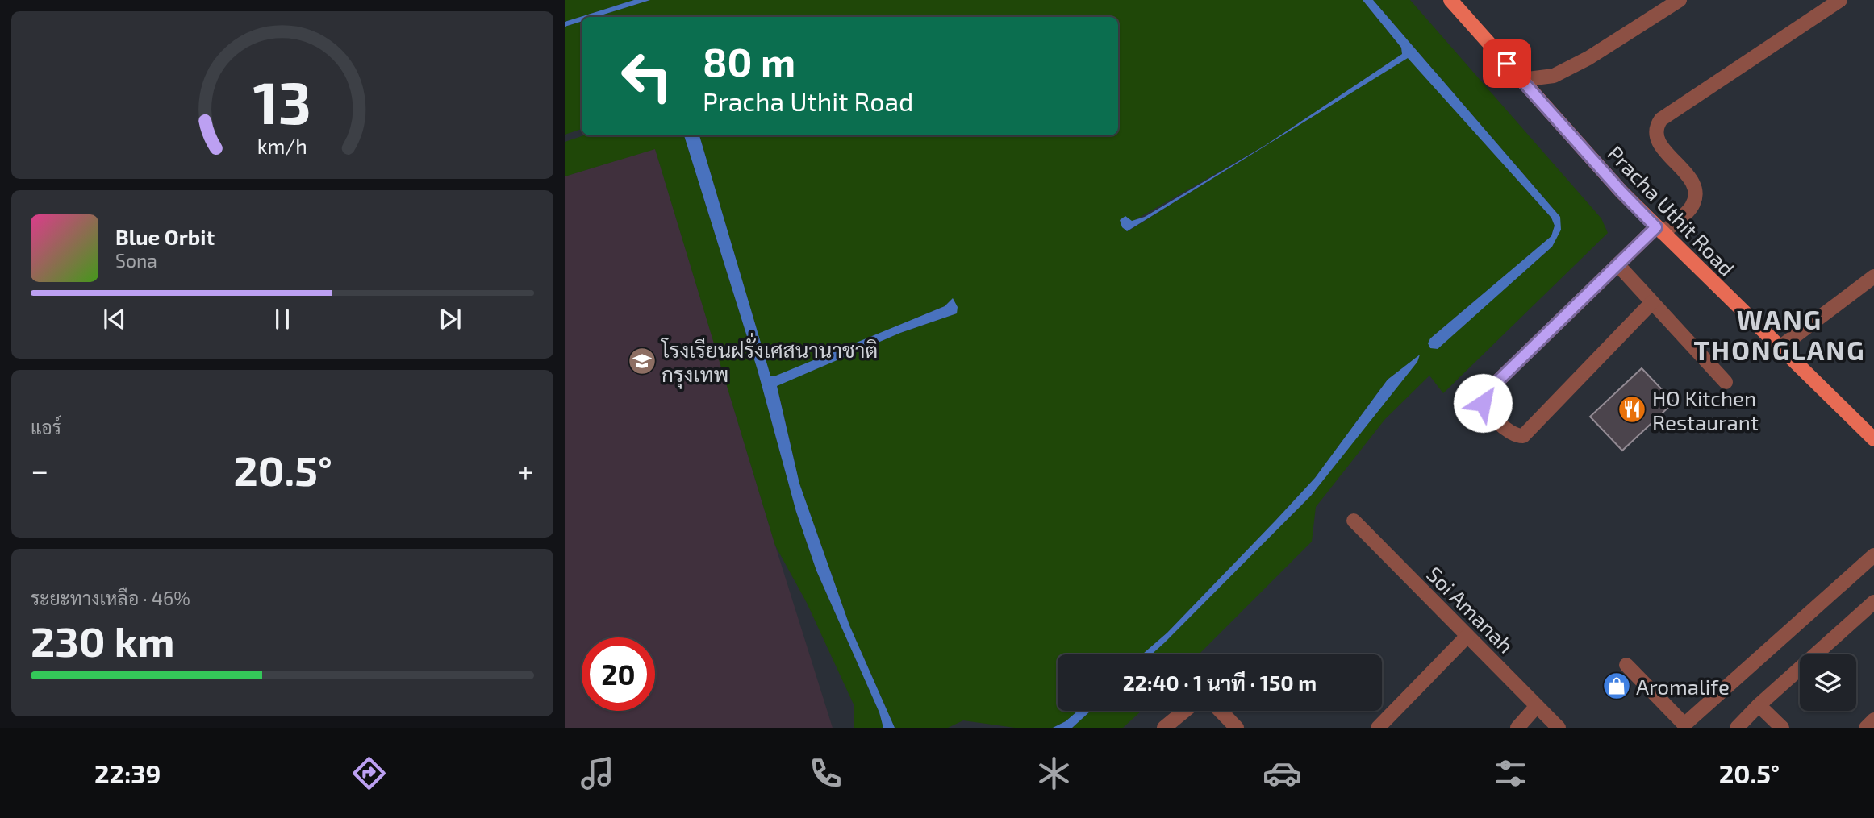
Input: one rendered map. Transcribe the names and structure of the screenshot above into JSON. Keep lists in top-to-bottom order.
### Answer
{
  "streets": {
    "main road": ["Pracha Uthit Road"],
    "street": ["Soi Amanah"]
  },
  "districts": ["WANG THONGLANG"],
  "places": {
    "school or university": ["โรงเรียนฝรั่งเศสนานาชาติ กรุงเทพ"],
    "restaurant": ["HO Kitchen Restaurant"],
    "shop": ["Aromalife"]
  },
  "page": {
    "turn": ["80 m", "Pracha Uthit Road"],
    "song": ["Blue Orbit", "Sona"],
    "tile": [
      "แอร์",
      ["ระยะทางเหลือ · 46%", "230 km"]
    ],
    "heat": ["−", "20.5°", "+"],
    "limit": "20",
    "trip": "22:40 · 1 นาที · 150 m",
    "tabs": ["22:39", "20.5°"],
    "gauge": ["13", "km/h"]
  }
}
